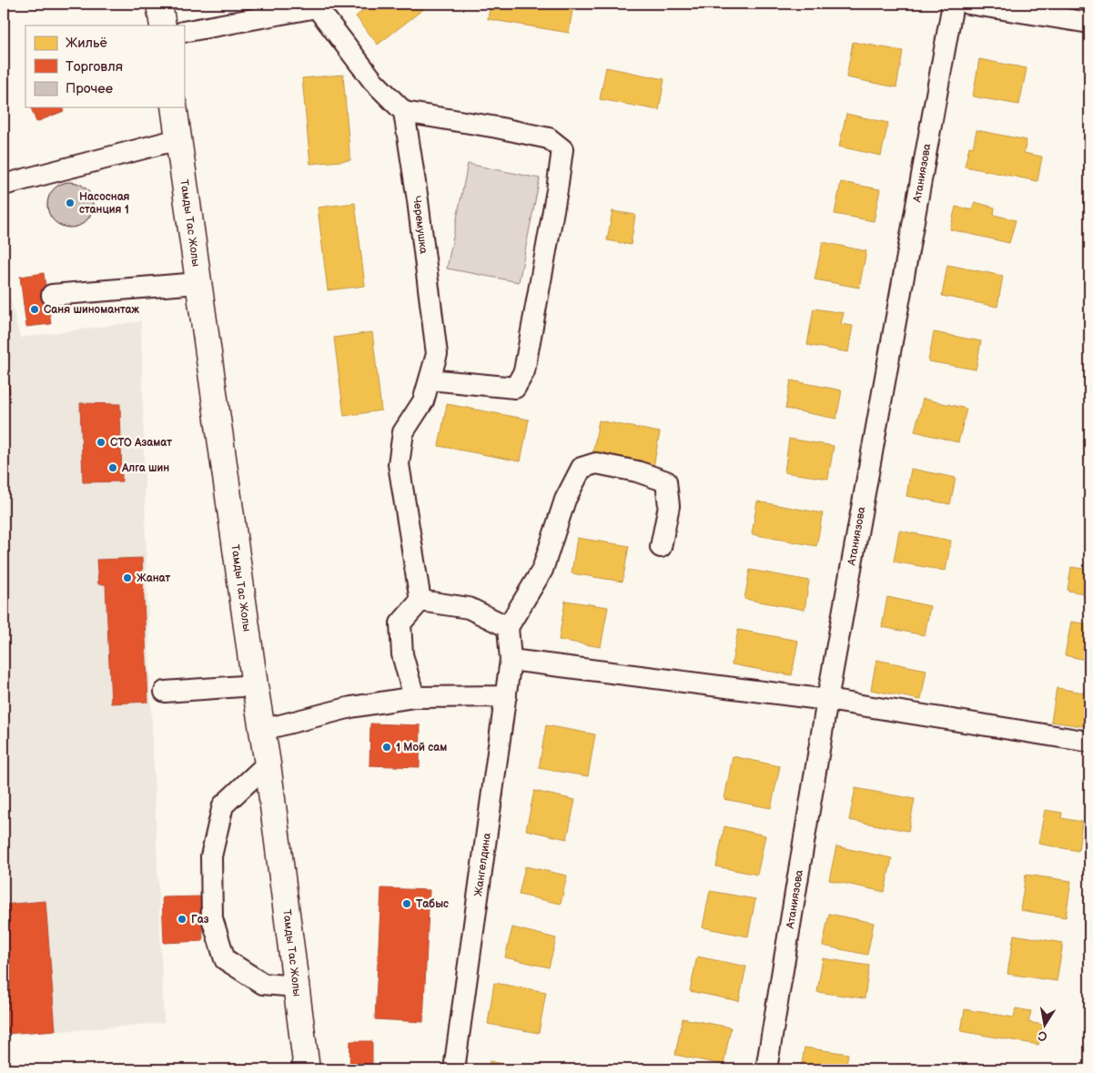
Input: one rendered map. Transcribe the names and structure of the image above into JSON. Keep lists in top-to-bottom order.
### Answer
{
  "streets": {
    "main road": ["Тамды Тас Жолы"],
    "street": ["Атаниязова", "Черемушка", "Жангелдина"]
  },
  "crossings": [
    ["Черемушка", "Жангелдина"]
  ],
  "places": [
    "Насосная станция 1",
    "Саня шиномантаж",
    "СТО Азамат",
    "Алга шин",
    "Жанат",
    "1 Мой сам",
    "Табыс",
    "Газ"
  ],
  "legend": ["Жильё", "Торговля", "Прочее"],
  "north": "bottom"
}
